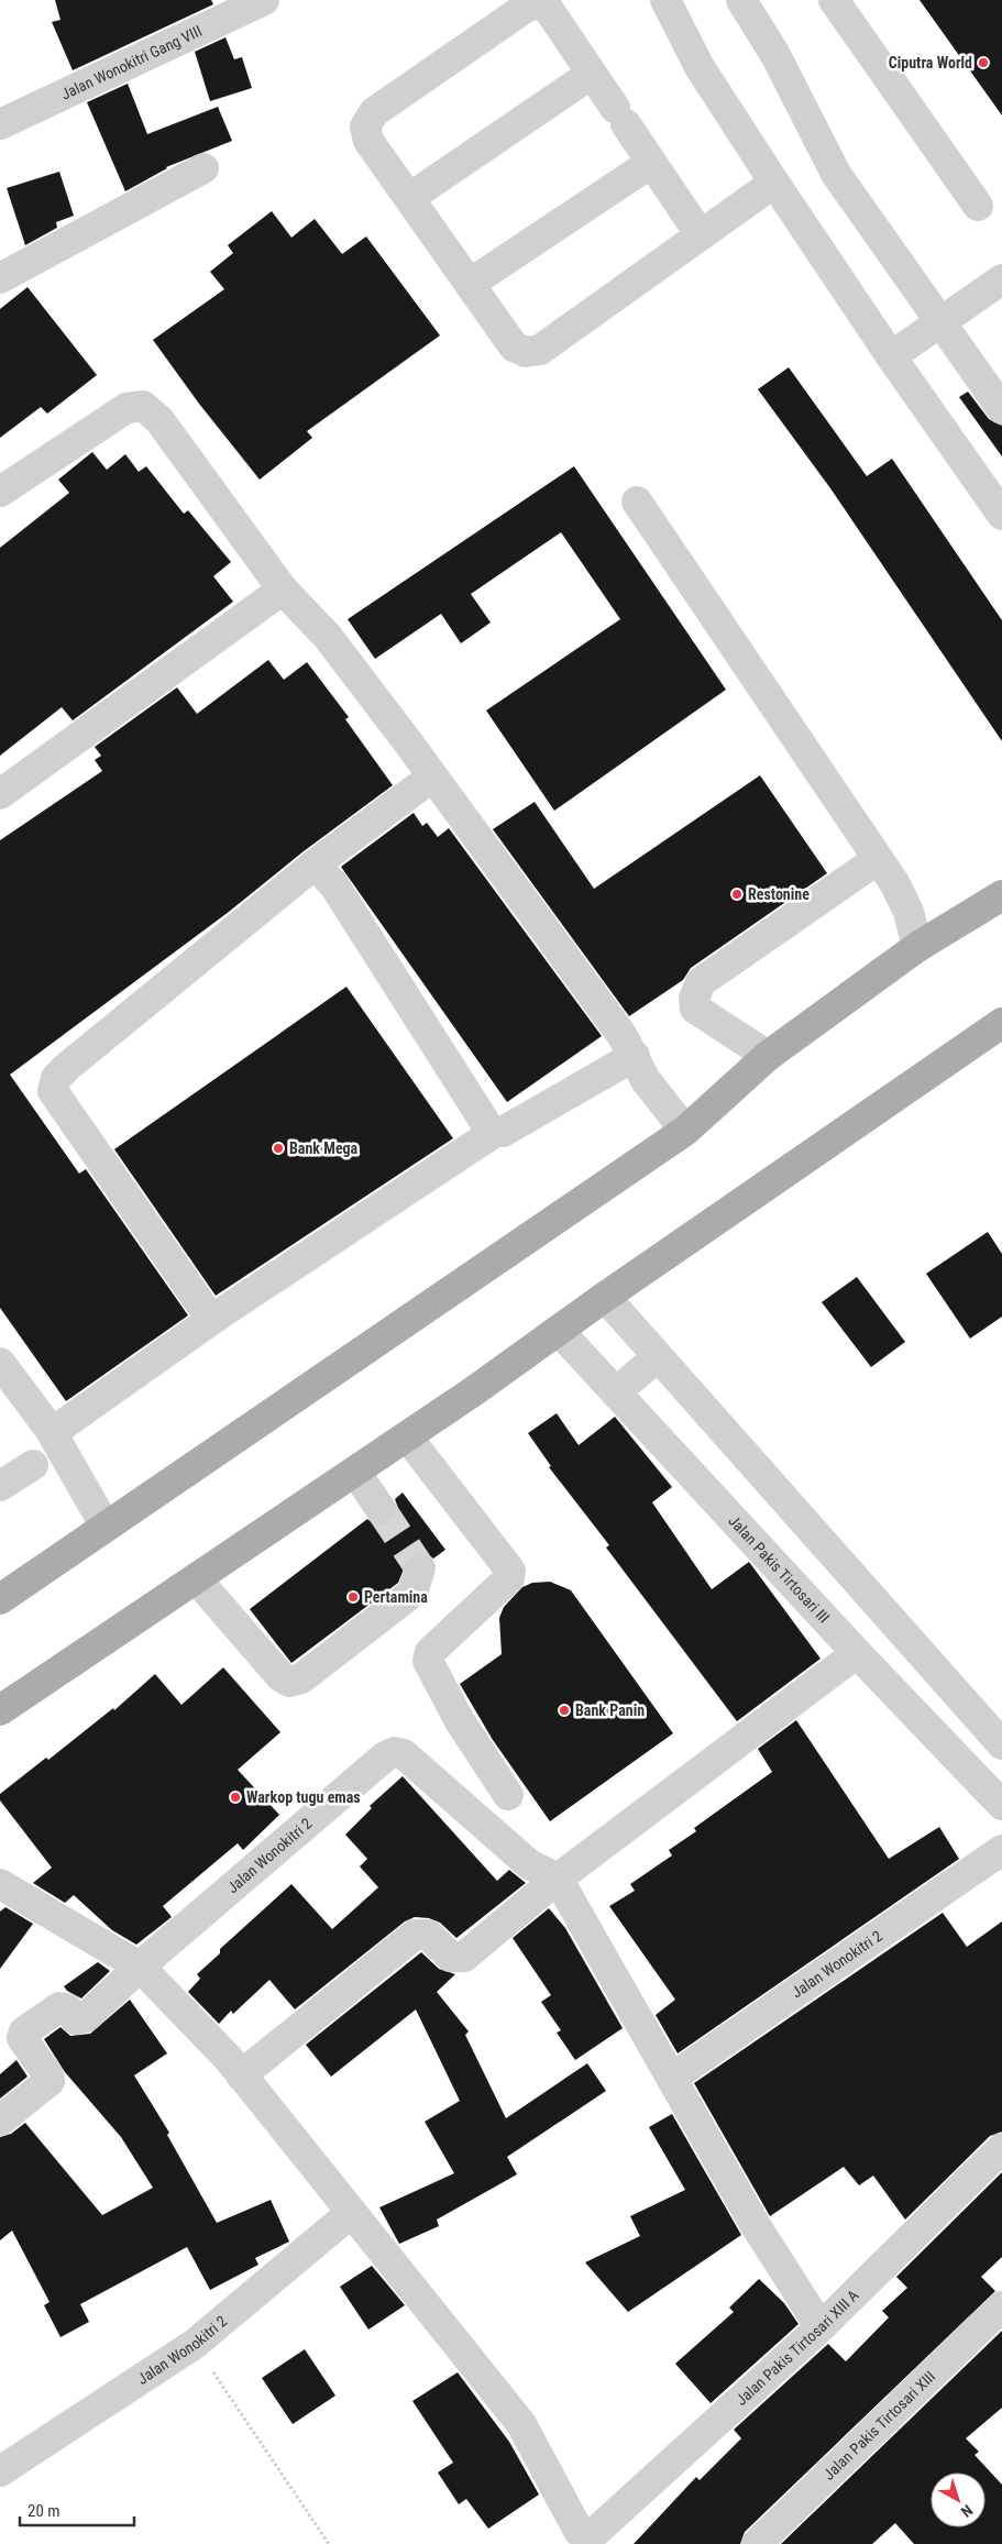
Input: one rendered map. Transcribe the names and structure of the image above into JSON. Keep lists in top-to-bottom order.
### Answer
{
  "streets": {
    "street": [
      "Jalan Wonokitri Gang VIII",
      "Jalan Pakis Tirtosari III",
      "Jalan Wonokitri 2",
      "Jalan Pakis Tirtosari XIII A",
      "Jalan Pakis Tirtosari XIII"
    ]
  },
  "crossings": [
    ["Jalan Wonokitri 2", "Jalan Pakis Tirtosari XIII A"]
  ],
  "places": [
    "Ciputra World",
    "Restonine",
    "Bank Mega",
    "Pertamina",
    "Bank Panin",
    "Warkop tugu emas"
  ],
  "scale_bar": "20 m",
  "north": "bottom right"
}
